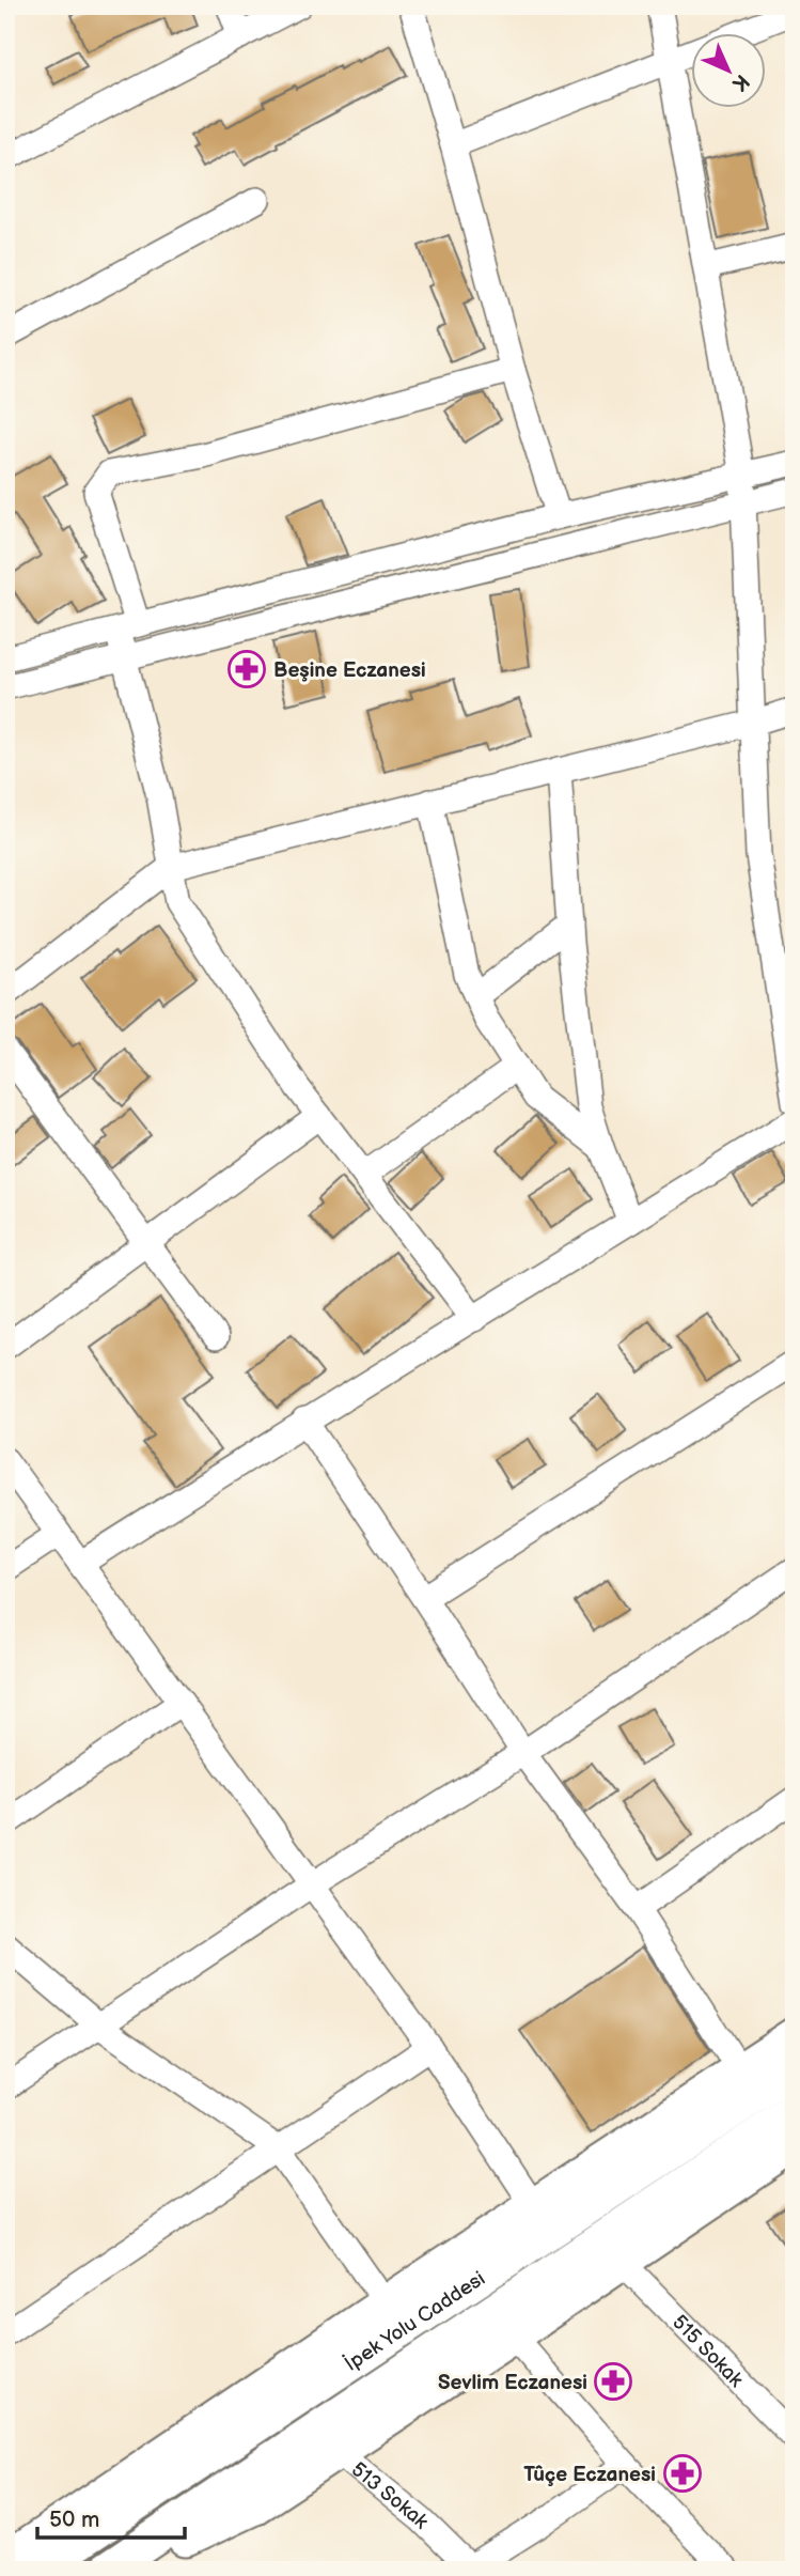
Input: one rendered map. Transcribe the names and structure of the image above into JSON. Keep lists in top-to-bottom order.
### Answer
{
  "streets": {
    "highway": ["İpek Yolu Caddesi"],
    "street": ["515 Sokak", "513 Sokak"]
  },
  "places": {
    "pharmacy": ["Beşine Eczanesi", "Sevlim Eczanesi", "Tûçe Eczanesi"]
  },
  "scale_bar": "50 m",
  "north": "bottom right"
}
